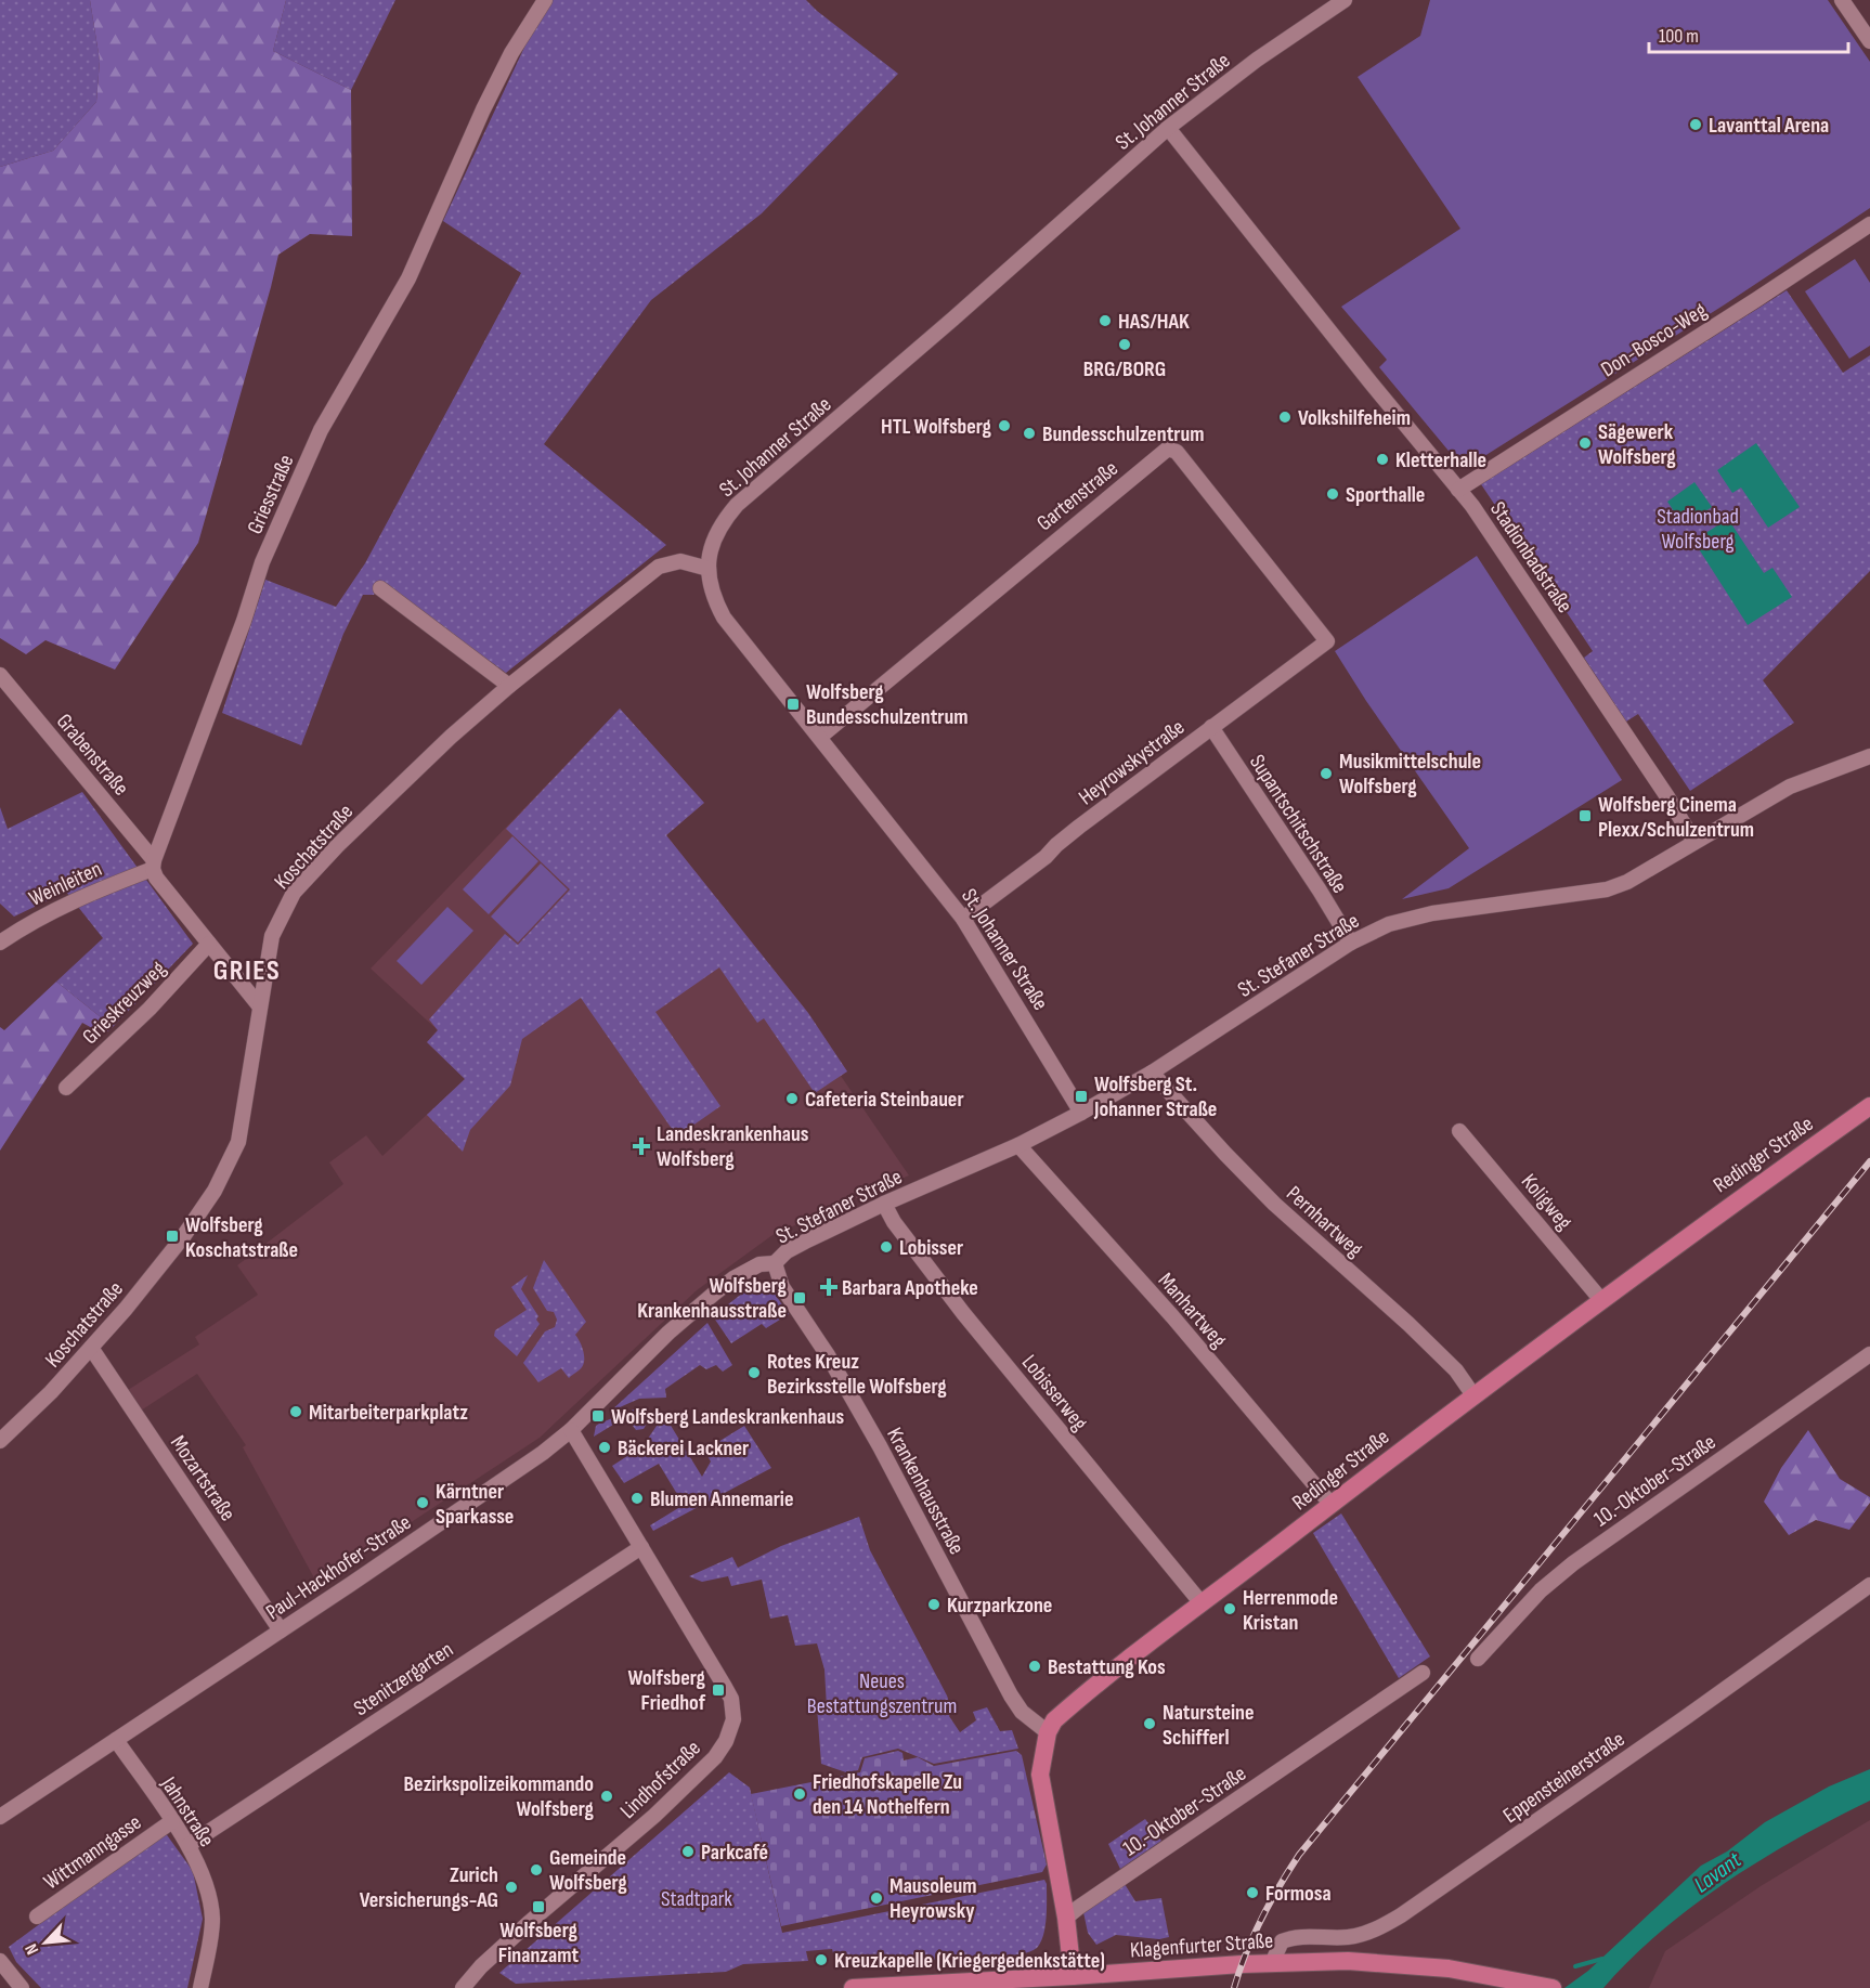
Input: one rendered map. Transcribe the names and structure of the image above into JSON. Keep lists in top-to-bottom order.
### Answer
{
  "streets": {
    "main road": ["Redinger Straße", "Klagenfurter Straße"],
    "street": [
      "St. Johanner Straße",
      "Don-Bosco-Weg",
      "Griesstraße",
      "Gartenstraße",
      "Stadionbadstraße",
      "Grabenstraße",
      "Heyrowskystraße",
      "Supantschitschstraße",
      "Koschatstraße",
      "Weinleiten",
      "St. Stefaner Straße",
      "Grieskreuzweg",
      "Koligweg",
      "Pernhartweg",
      "Manhartweg",
      "Lobisserweg",
      "Mozartstraße",
      "10.-Oktober-Straße",
      "Krankenhausstraße",
      "Paul-Hackhofer-Straße",
      "Stenitzergarten",
      "Eppensteinerstraße",
      "Lindhofstraße",
      "Jahnstraße",
      "Wittmanngasse"
    ]
  },
  "crossings": [
    ["St. Johanner Straße", "Gartenstraße"],
    ["St. Johanner Straße", "Stadionbadstraße"],
    ["St. Johanner Straße", "Heyrowskystraße"],
    ["St. Johanner Straße", "Koschatstraße"],
    ["St. Johanner Straße", "St. Stefaner Straße"],
    ["Don-Bosco-Weg", "Stadionbadstraße"],
    ["Griesstraße", "Grabenstraße"],
    ["Griesstraße", "Weinleiten"],
    ["Gartenstraße", "Heyrowskystraße"],
    ["Stadionbadstraße", "St. Stefaner Straße"],
    ["Grabenstraße", "Weinleiten"],
    ["Heyrowskystraße", "Supantschitschstraße"],
    ["Supantschitschstraße", "St. Stefaner Straße"],
    ["Koschatstraße", "Mozartstraße"],
    ["St. Stefaner Straße", "Pernhartweg"],
    ["St. Stefaner Straße", "Manhartweg"],
    ["St. Stefaner Straße", "Lobisserweg"],
    ["St. Stefaner Straße", "Krankenhausstraße"],
    ["St. Stefaner Straße", "Paul-Hackhofer-Straße"],
    ["Redinger Straße", "Koligweg"],
    ["Redinger Straße", "Pernhartweg"],
    ["Redinger Straße", "Manhartweg"],
    ["Redinger Straße", "Lobisserweg"],
    ["Redinger Straße", "Krankenhausstraße"],
    ["Mozartstraße", "Paul-Hackhofer-Straße"],
    ["Krankenhausstraße", "Paul-Hackhofer-Straße"],
    ["Paul-Hackhofer-Straße", "Lindhofstraße"],
    ["Paul-Hackhofer-Straße", "Jahnstraße"],
    ["Stenitzergarten", "Lindhofstraße"],
    ["Stenitzergarten", "Jahnstraße"],
    ["Eppensteinerstraße", "Klagenfurter Straße"],
    ["Jahnstraße", "Wittmanngasse"]
  ],
  "districts": ["GRIES"],
  "water": ["Lavant"],
  "parks": ["Stadionbad Wolfsberg", "Neues Bestattungszentrum", "Stadtpark"],
  "places": {
    "other": [
      "Lavanttal Arena",
      "HAS/HAK",
      "BRG/BORG",
      "Volkshilfeheim",
      "HTL Wolfsberg",
      "Bundesschulzentrum",
      "Sägewerk Wolfsberg",
      "Kletterhalle",
      "Sporthalle",
      "Musikmittelschule Wolfsberg",
      "Cafeteria Steinbauer",
      "Lobisser",
      "Rotes Kreuz Bezirksstelle Wolfsberg",
      "Mitarbeiterparkplatz",
      "Bäckerei Lackner",
      "Blumen Annemarie",
      "Kärntner Sparkasse",
      "Kurzparkzone",
      "Herrenmode Kristan",
      "Bestattung Kos",
      "Natursteine Schifferl",
      "Friedhofskapelle Zu den 14 Nothelfern",
      "Bezirkspolizeikommando Wolfsberg",
      "Parkcafé",
      "Gemeinde Wolfsberg",
      "Zurich Versicherungs-AG",
      "Formosa",
      "Mausoleum Heyrowsky",
      "Kreuzkapelle (Kriegergedenkstätte)"
    ],
    "transit": [
      "Wolfsberg Bundesschulzentrum",
      "Wolfsberg Cinema Plexx/Schulzentrum",
      "Wolfsberg St. Johanner Straße",
      "Wolfsberg Koschatstraße",
      "Wolfsberg Krankenhausstraße",
      "Wolfsberg Landeskrankenhaus",
      "Wolfsberg Friedhof",
      "Wolfsberg Finanzamt"
    ],
    "health": ["Landeskrankenhaus Wolfsberg", "Barbara Apotheke"]
  },
  "scale_bar": "100 m",
  "north": "bottom left"
}
